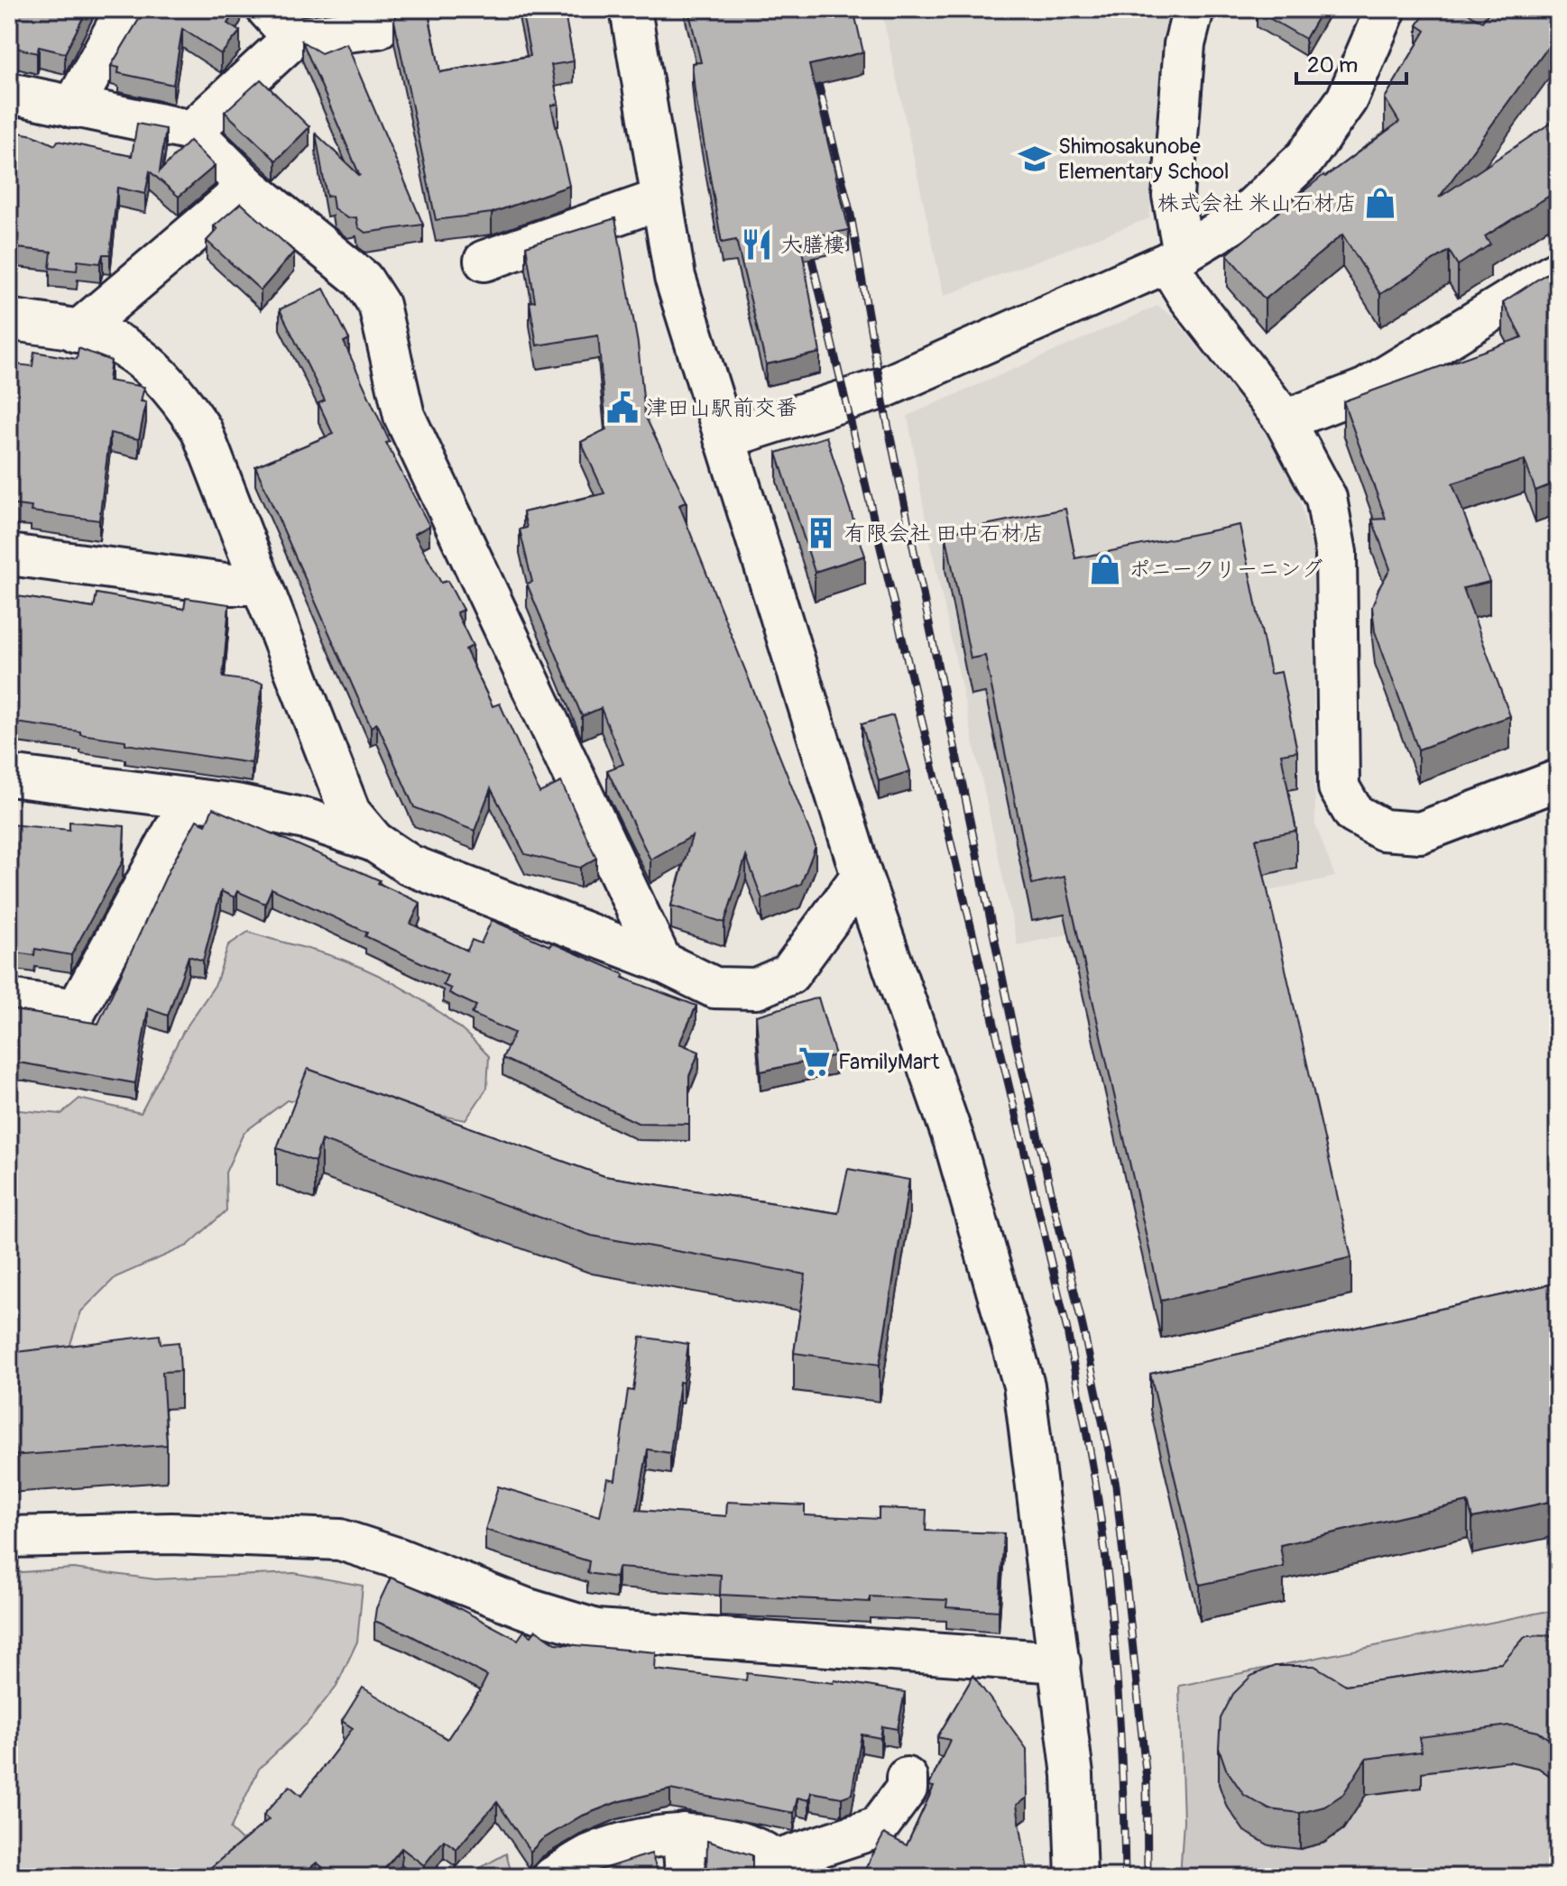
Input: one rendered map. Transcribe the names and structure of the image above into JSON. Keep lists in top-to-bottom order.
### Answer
{
  "places": {
    "school or university": ["Shimosakunobe Elementary School"],
    "shop": ["株式会社 米山石材店", "ポニークリーニング"],
    "restaurant": ["大膳樓"],
    "public building": ["津田山駅前交番"],
    "building": ["有限会社 田中石材店"],
    "supermarket": ["FamilyMart"]
  },
  "scale_bar": "20 m"
}
